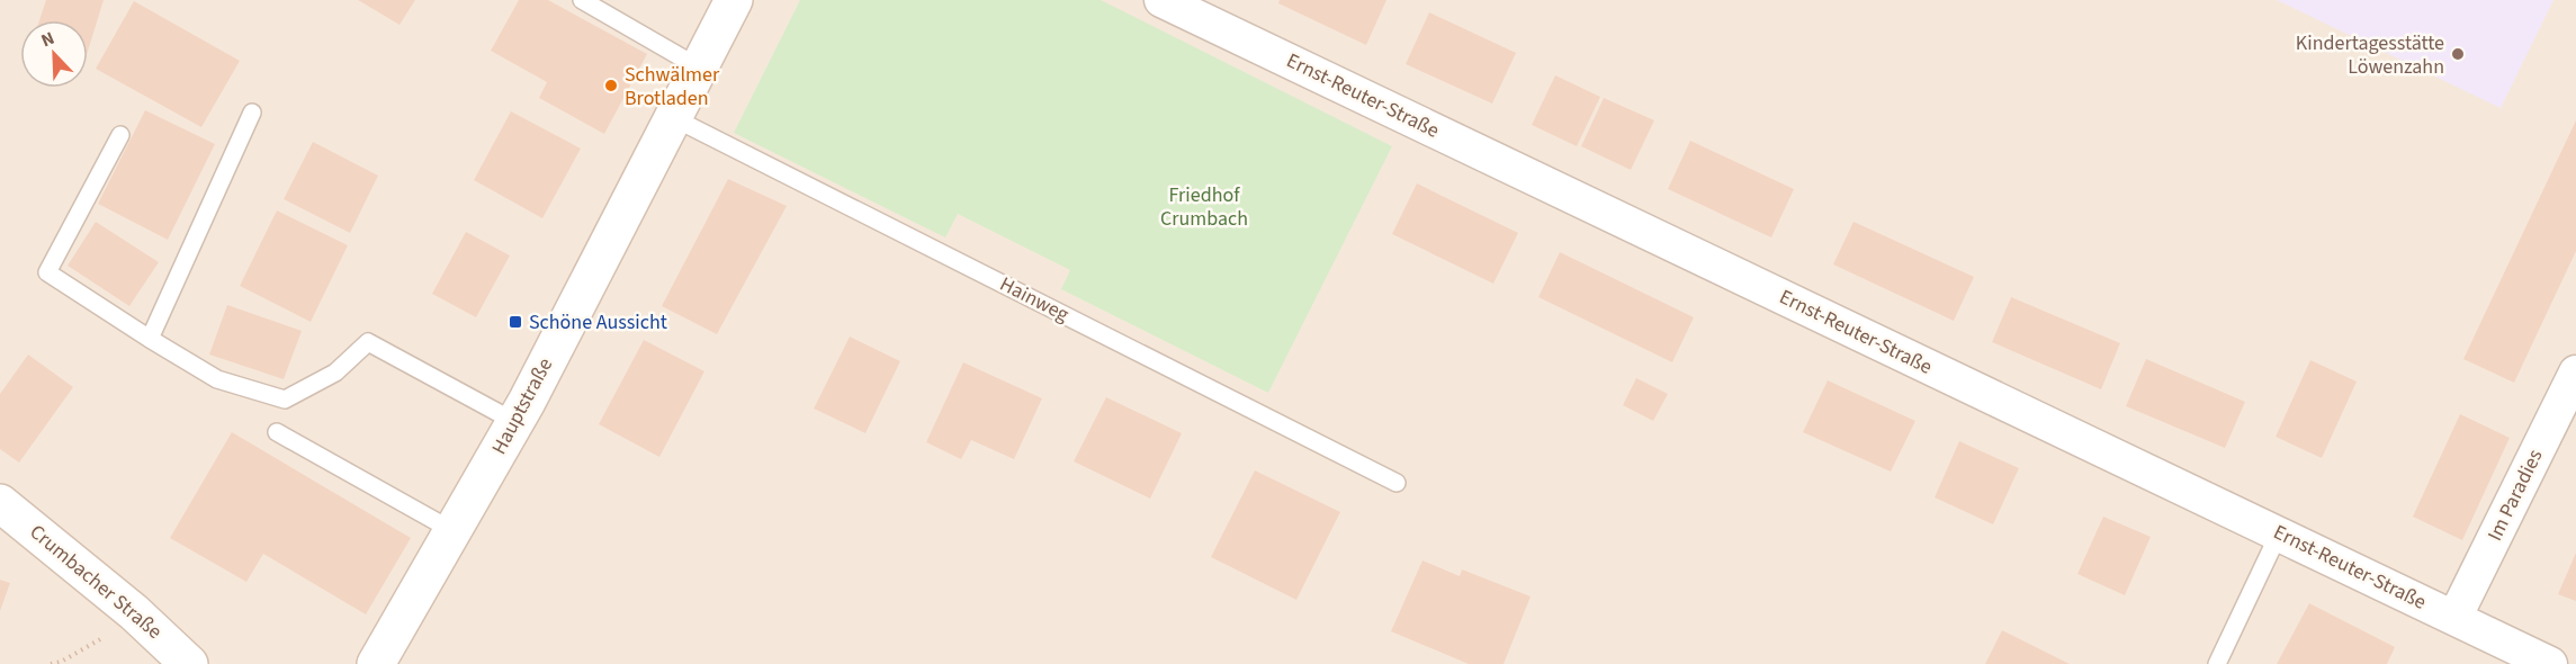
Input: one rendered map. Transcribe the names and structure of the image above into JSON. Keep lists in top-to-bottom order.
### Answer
{
  "streets": {
    "main road": ["Hauptstraße", "Crumbacher Straße"],
    "street": ["Ernst-Reuter-Straße", "Im Paradies"],
    "lane": ["Hainweg"]
  },
  "crossings": [
    ["Ernst-Reuter-Straße", "Im Paradies"],
    ["Hainweg", "Hauptstraße"]
  ],
  "parks": ["Friedhof Crumbach"],
  "places": {
    "other": ["Kindertagesstätte Löwenzahn", "Schwälmer Brotladen"],
    "transit": ["Schöne Aussicht"]
  },
  "north": "top left"
}
